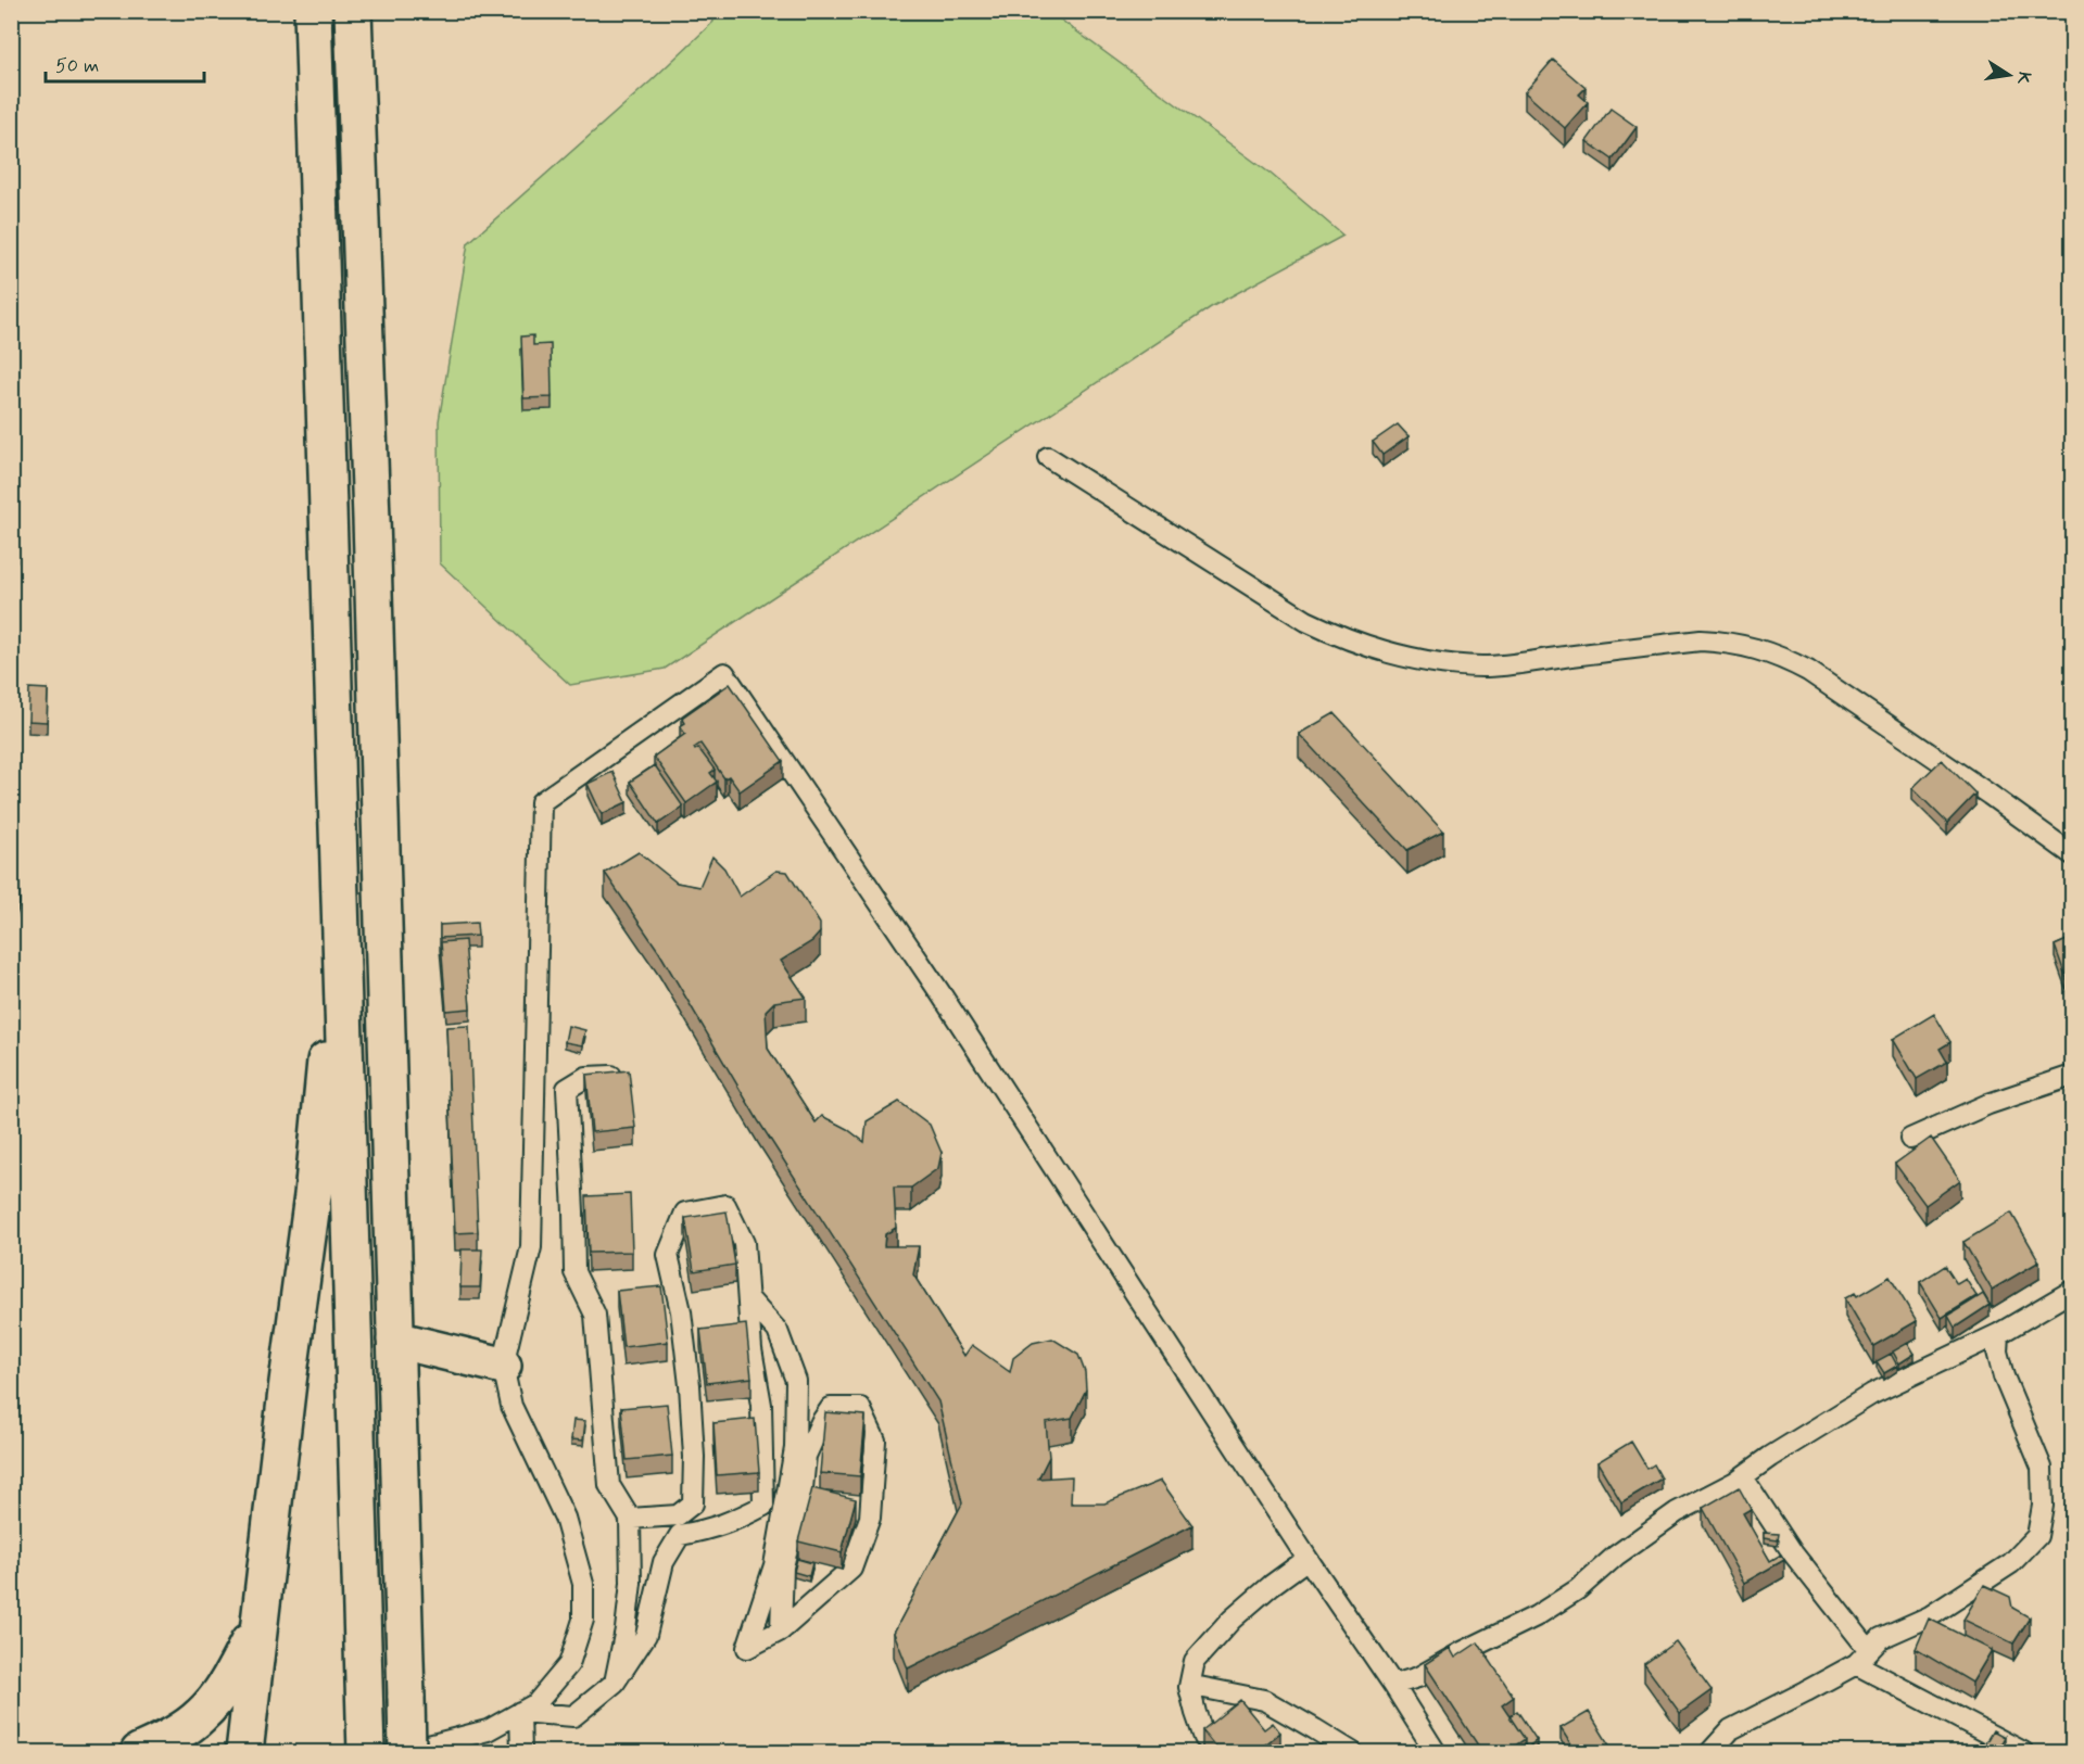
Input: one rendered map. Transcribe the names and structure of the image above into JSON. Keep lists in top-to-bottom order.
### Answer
{
  "scale_bar": "50 m",
  "north": "right"
}
